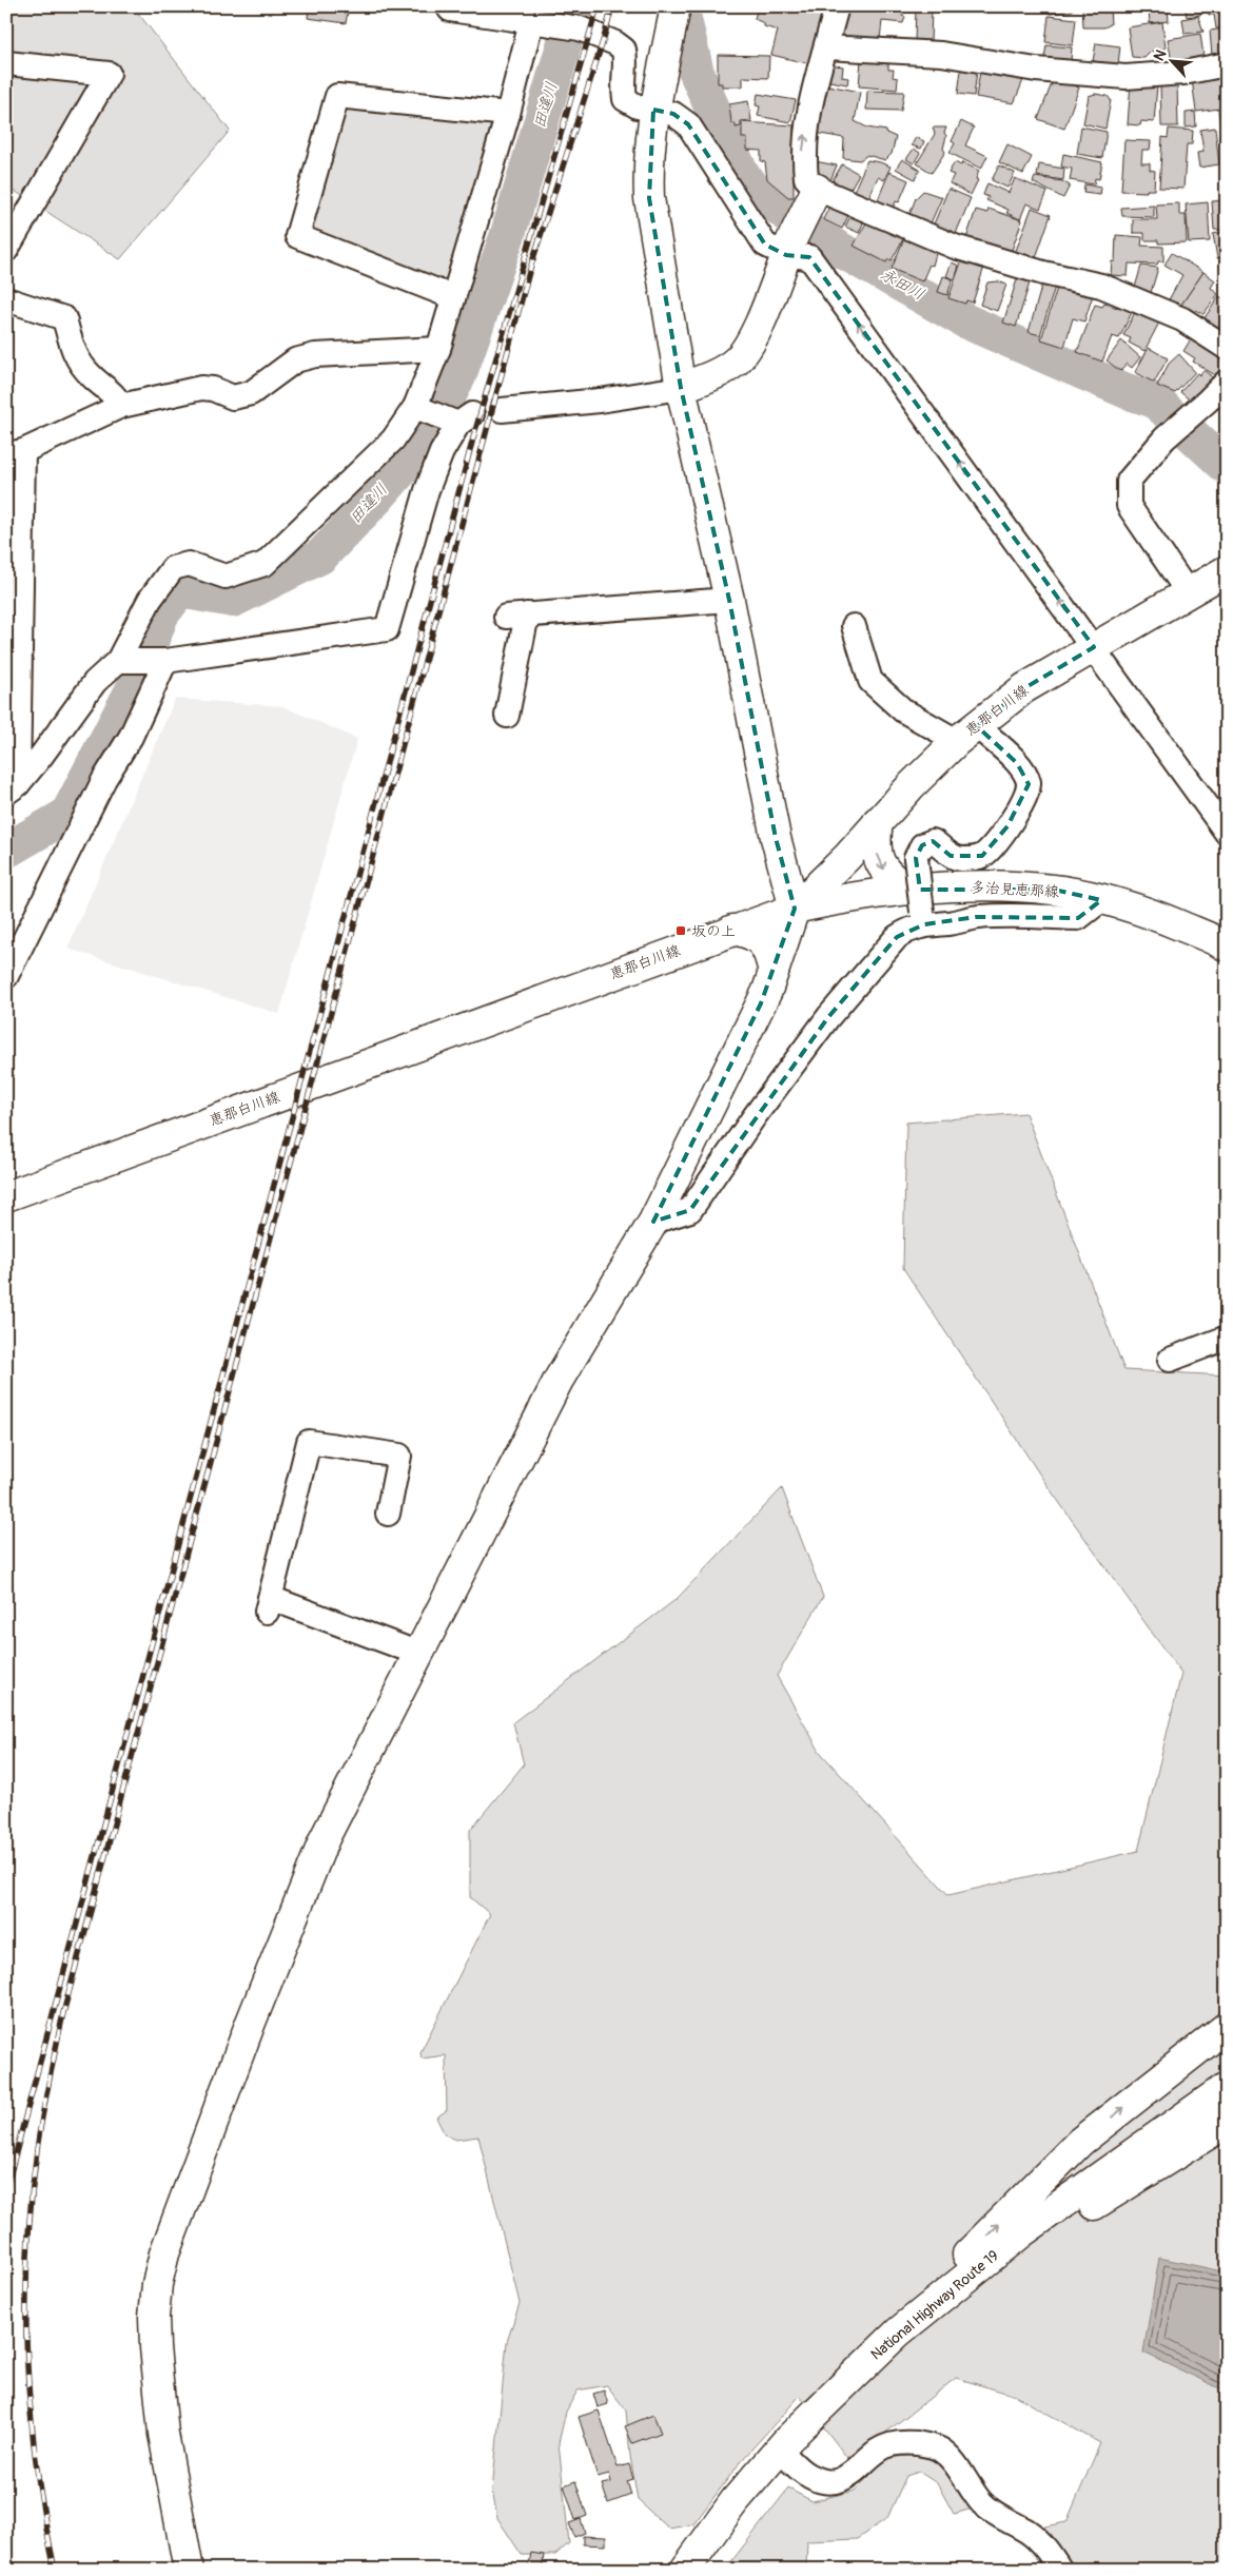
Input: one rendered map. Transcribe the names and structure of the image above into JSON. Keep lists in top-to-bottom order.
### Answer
{
  "streets": {
    "main road": ["恵那白川線", "多治見恵那線", "National Highway Route 19"]
  },
  "crossings": [
    ["恵那白川線", "多治見恵那線"]
  ],
  "water": ["田違川", "永田川"],
  "places": {
    "transit": ["坂の上"]
  },
  "north": "top left"
}
